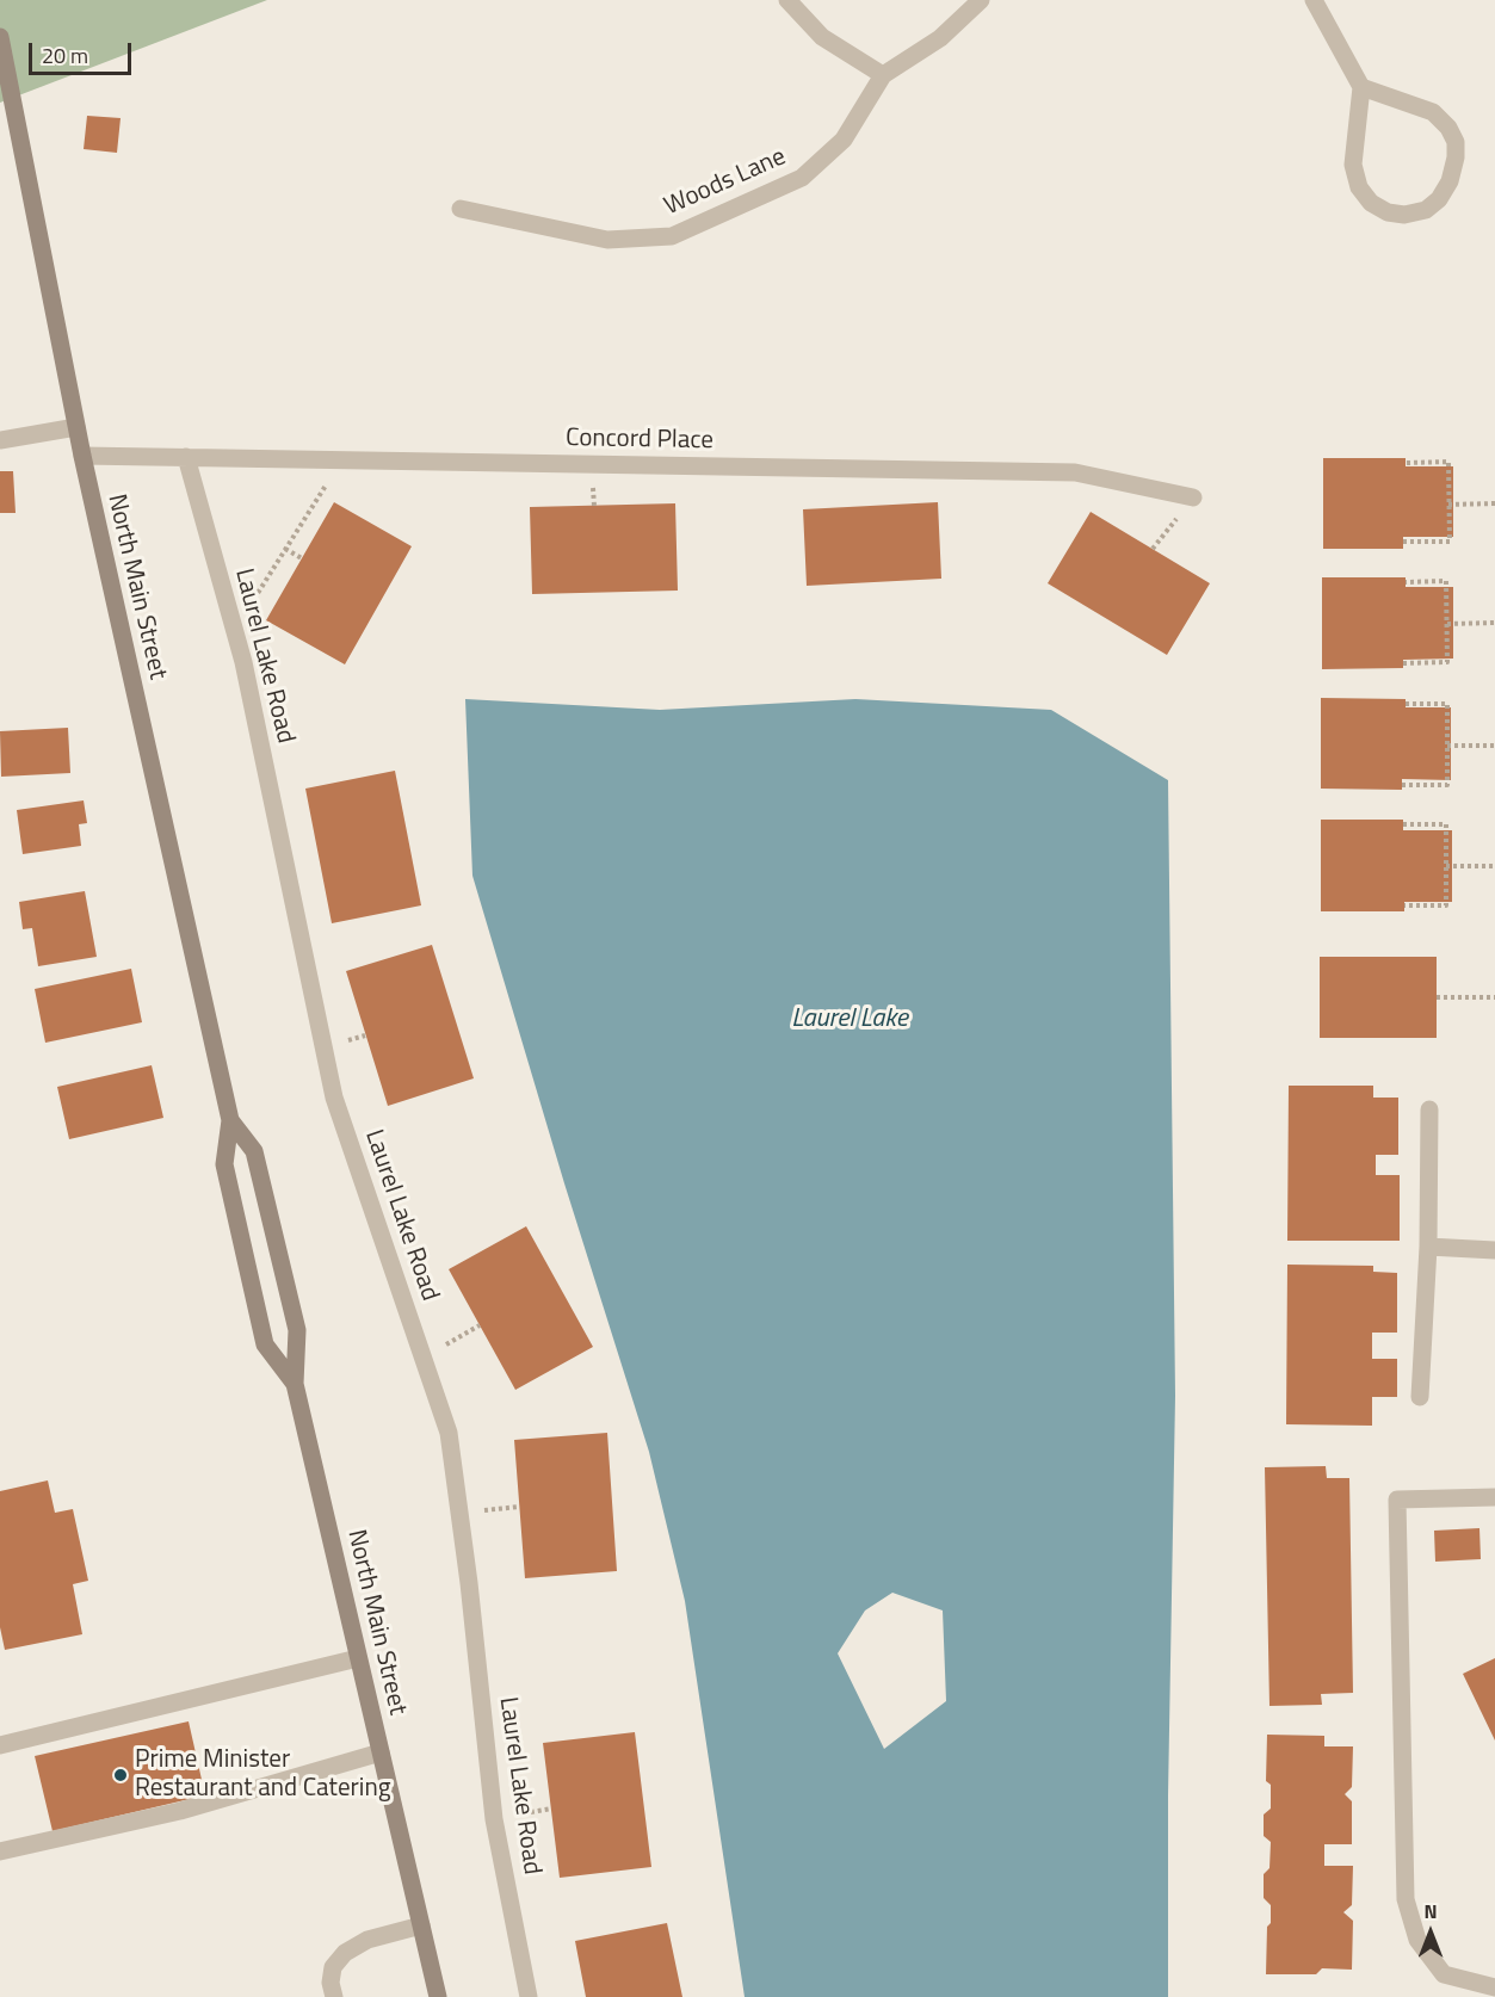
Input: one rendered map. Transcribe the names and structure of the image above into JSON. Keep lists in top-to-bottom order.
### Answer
{
  "streets": {
    "main road": ["North Main Street"],
    "street": ["Woods Lane", "Concord Place", "Laurel Lake Road"]
  },
  "crossings": [
    ["Concord Place", "North Main Street"],
    ["Concord Place", "Laurel Lake Road"]
  ],
  "water": ["Laurel Lake"],
  "places": ["Prime Minister Restaurant and Catering"],
  "scale_bar": "20 m",
  "north": "top"
}
